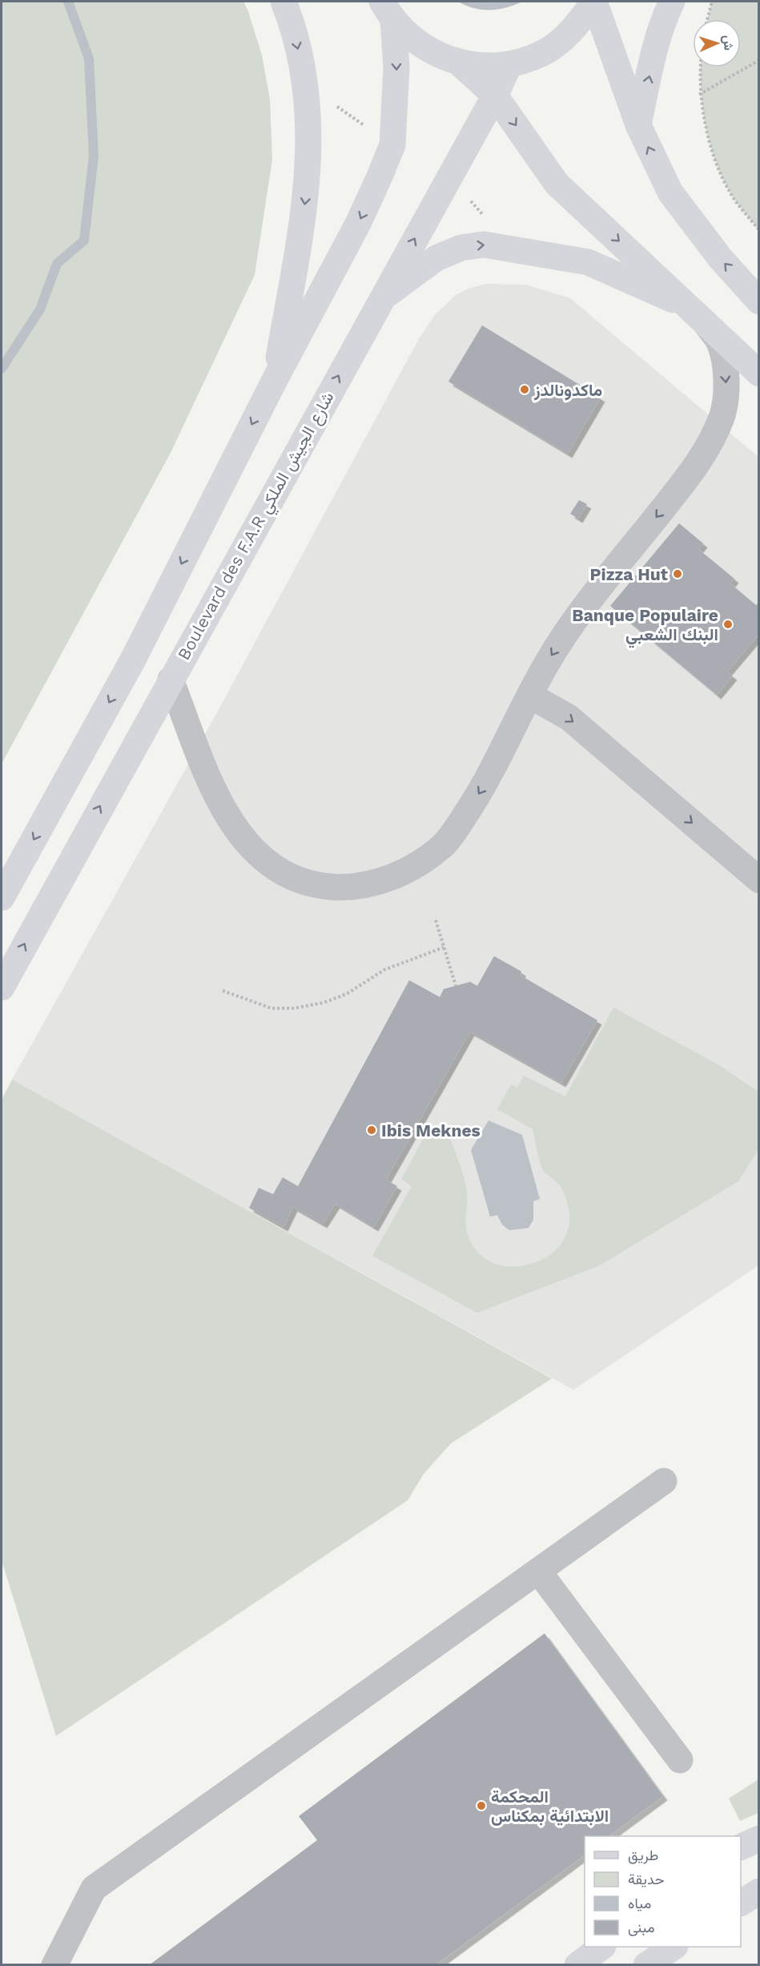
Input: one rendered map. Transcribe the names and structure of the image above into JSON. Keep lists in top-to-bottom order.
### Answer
{
  "streets": {
    "main road": ["Boulevard des F.A.R شارع الجيش الملكي"]
  },
  "places": [
    "ماكدونالدز",
    "Pizza Hut",
    "Banque Populaire البنك الشعبي",
    "Ibis Meknes",
    "المحكمة الابتدائية بمكناس"
  ],
  "legend": [
    "طريق",
    "حديقة",
    "مياه",
    "مبنى"
  ],
  "north": "right"
}
